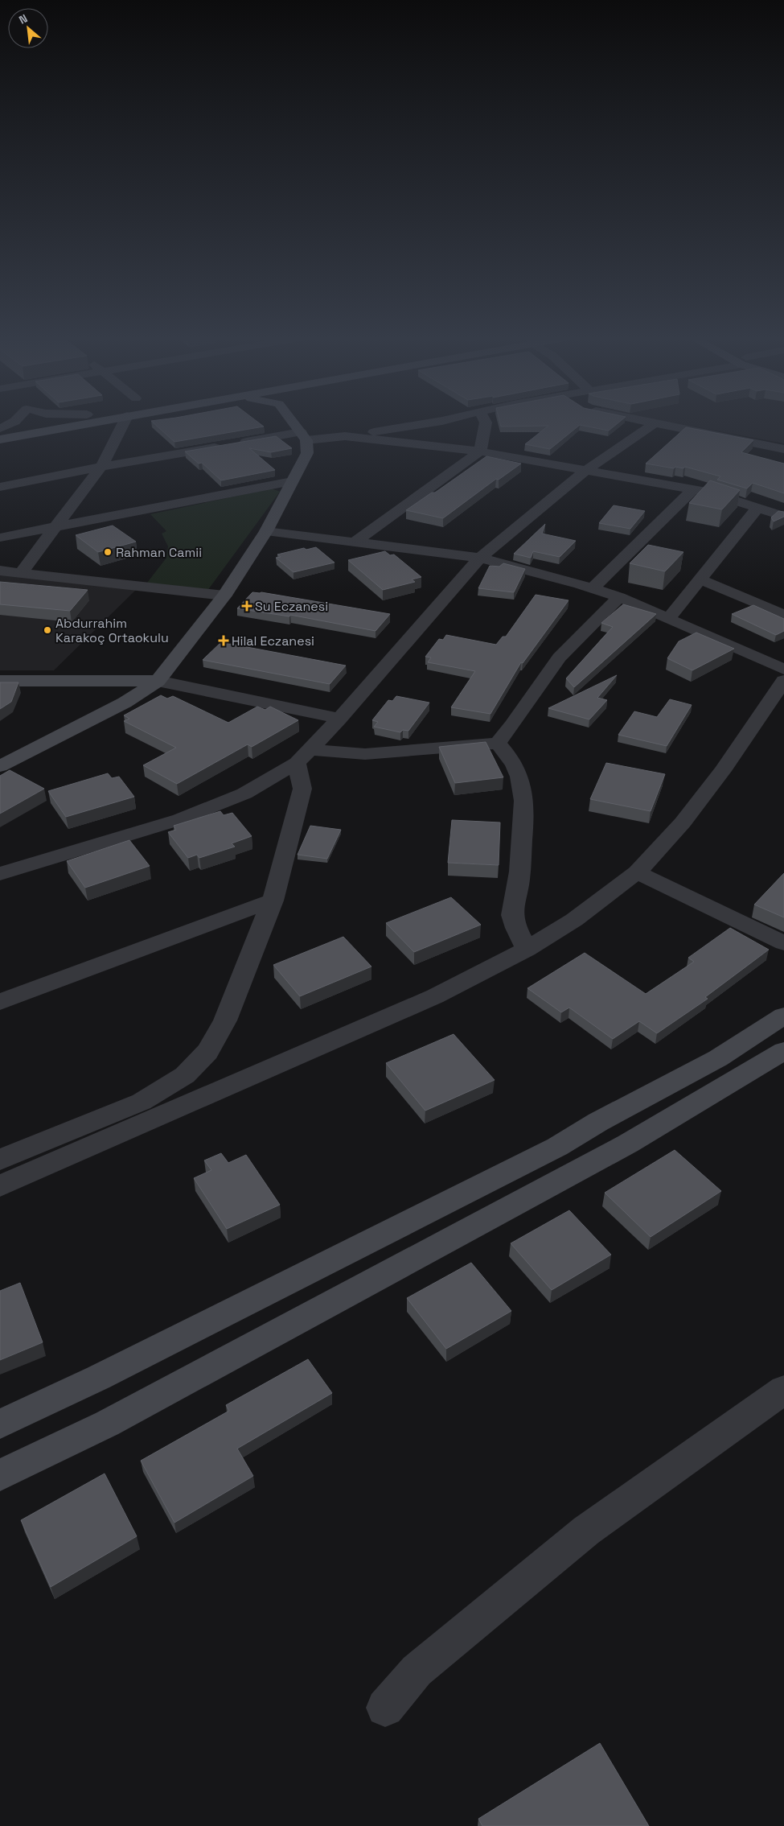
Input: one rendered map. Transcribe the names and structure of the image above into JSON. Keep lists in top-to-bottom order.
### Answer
{
  "places": {
    "other": ["Rahman Camii", "Abdurrahim Karakoç Ortaokulu"],
    "health": ["Su Eczanesi", "Hilal Eczanesi"]
  },
  "north": "top left"
}
